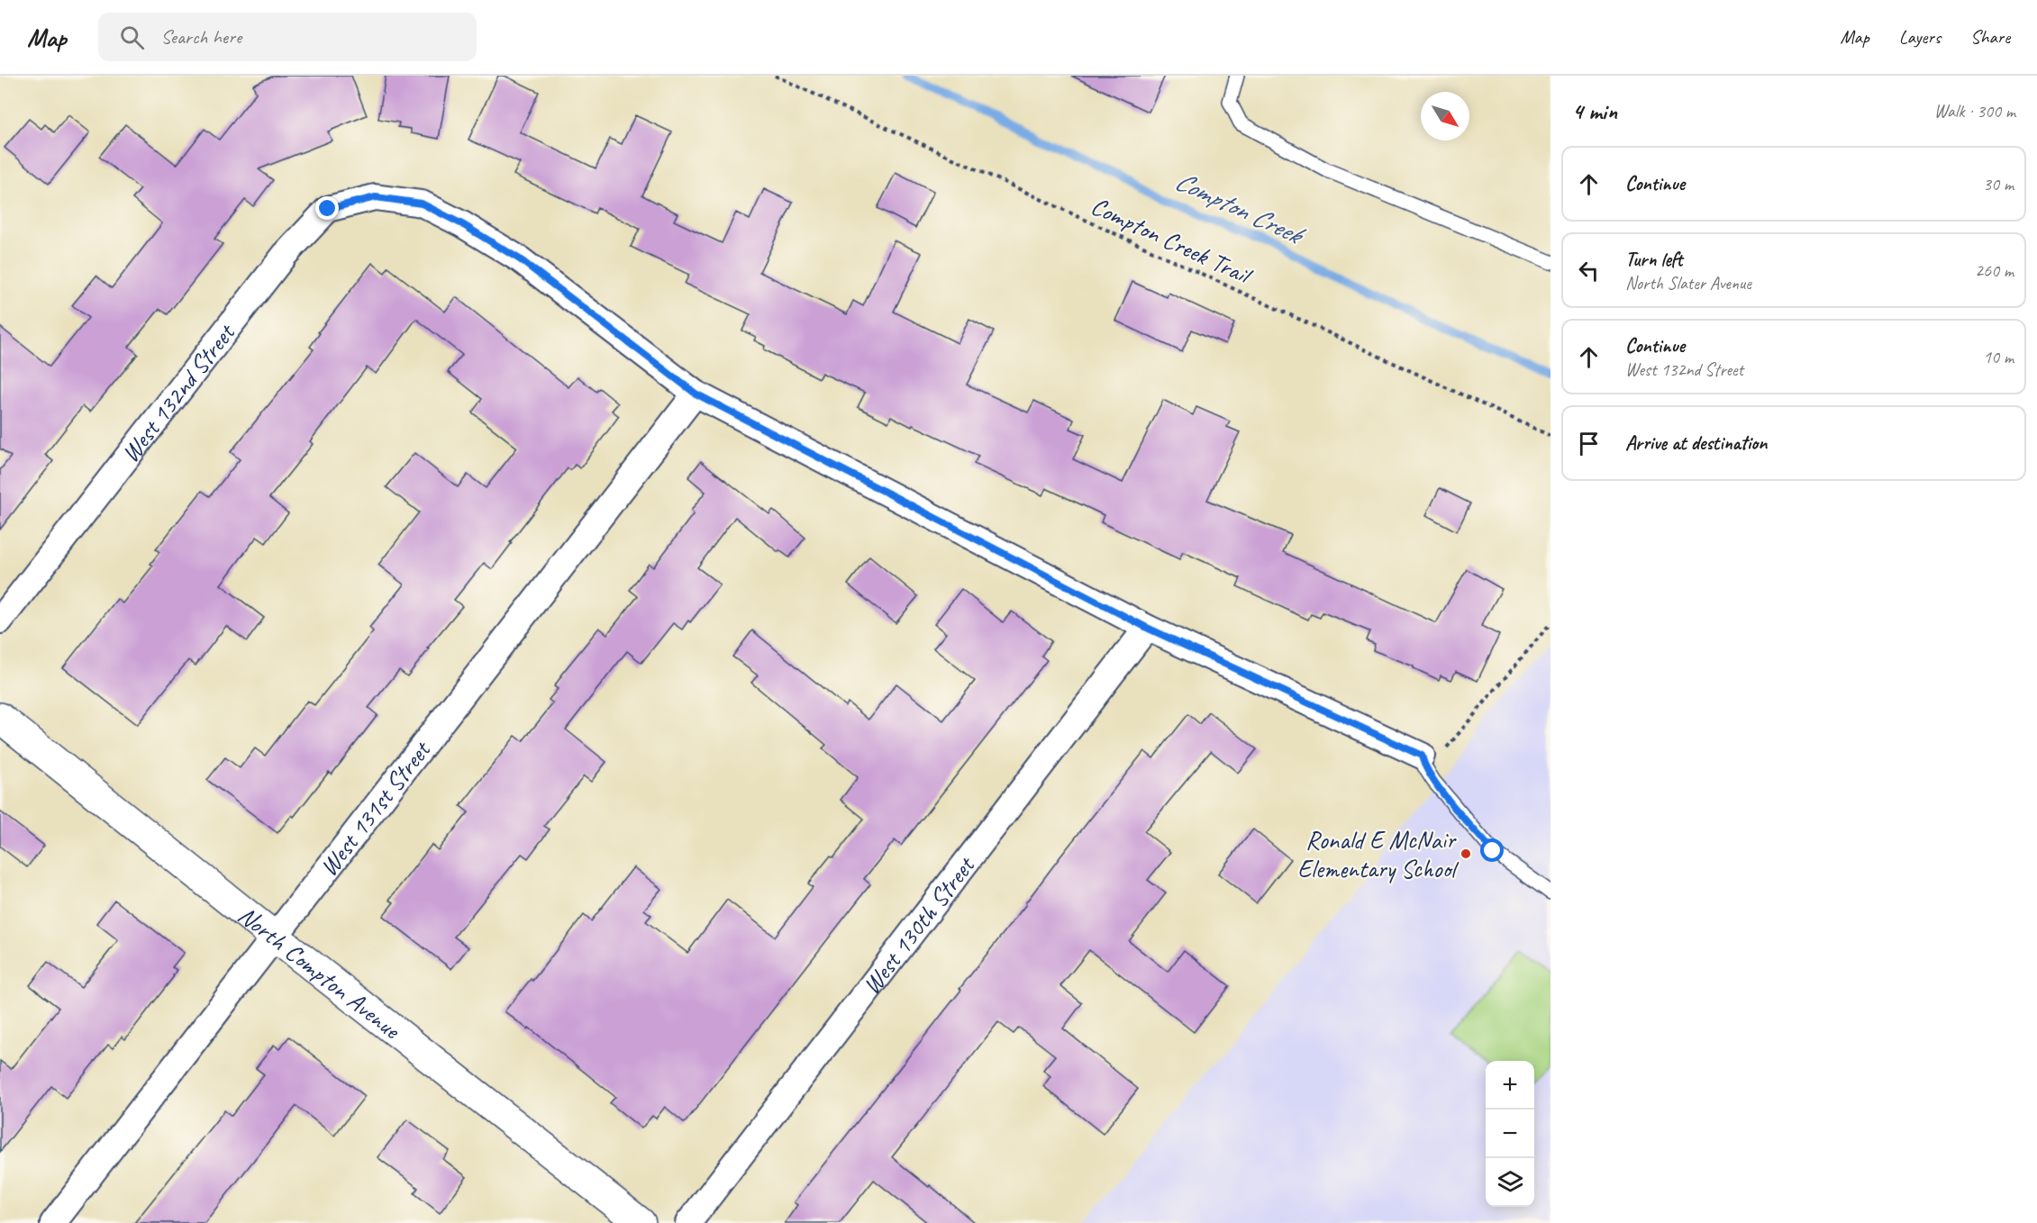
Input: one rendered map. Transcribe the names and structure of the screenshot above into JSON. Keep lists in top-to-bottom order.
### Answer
{
  "streets": {
    "street": [
      "West 132nd Street",
      "West 131st Street",
      "West 130th Street",
      "North Compton Avenue"
    ],
    "path": ["Compton Creek Trail"]
  },
  "crossings": [
    ["West 132nd Street", "West 131st Street"],
    ["West 131st Street", "North Compton Avenue"]
  ],
  "water": ["Compton Creek"],
  "places": ["Ronald E McNair Elementary School"],
  "north": "bottom right",
  "page": {
    "header": "Map",
    "search": "Search here",
    "nav": ["Map", "Layers", "Share"],
    "heading": ["4 min", "Walk · 300 m"],
    "list": [
      ["Continue", "30 m"],
      ["Turn left", "North Slater Avenue", "260 m"],
      ["Continue", "West 132nd Street", "10 m"],
      "Arrive at destination"
    ],
    "map_buttons": ["+", "−"]
  }
}
